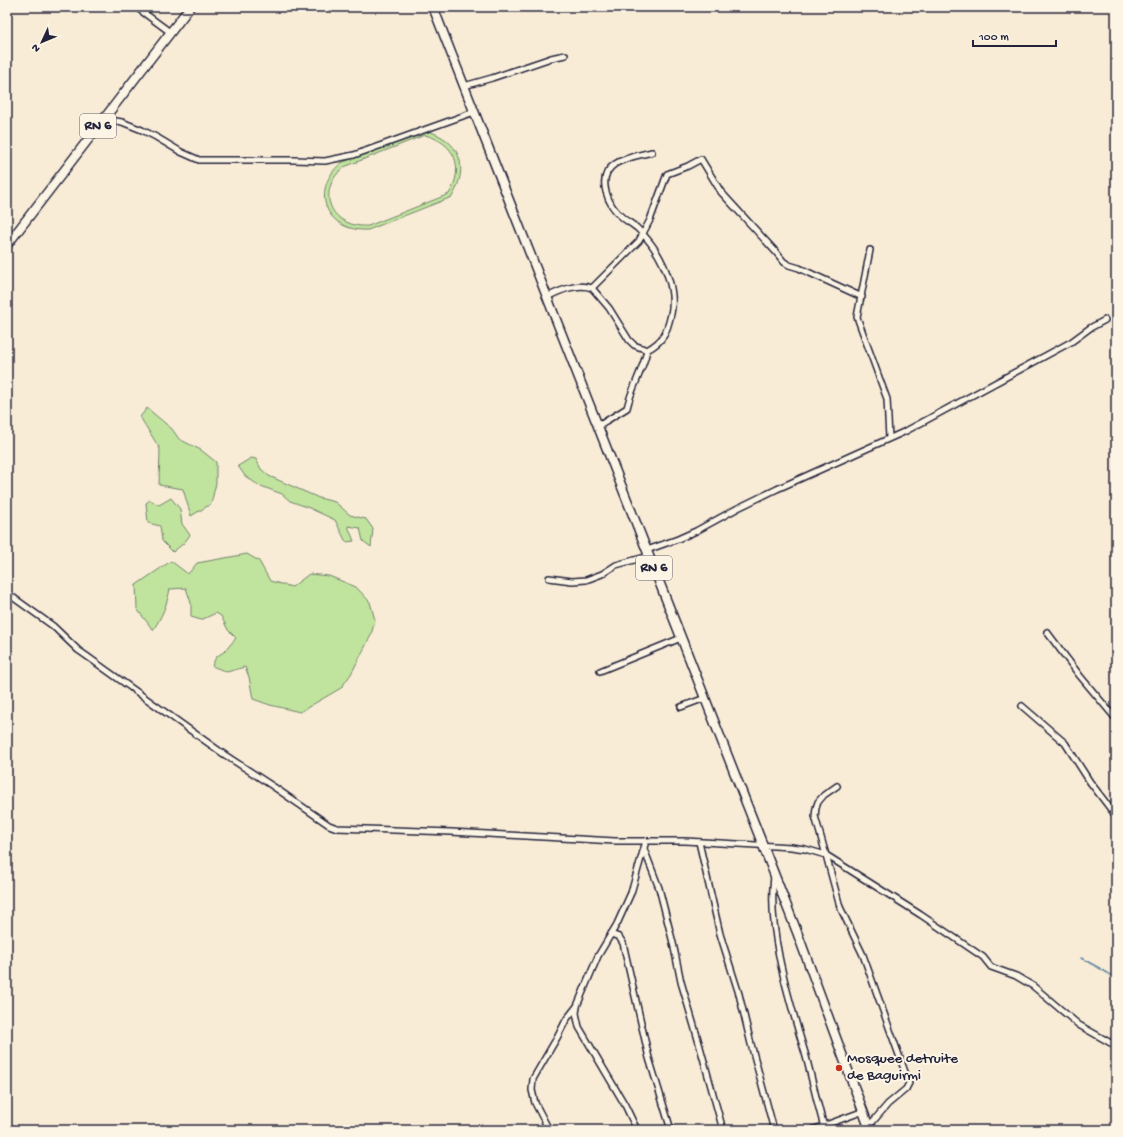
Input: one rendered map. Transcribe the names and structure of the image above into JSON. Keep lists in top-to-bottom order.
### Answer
{
  "streets": {
    "main road": ["RN 6"]
  },
  "places": ["Mosquee detruite de Baguirmi"],
  "scale_bar": "100 m",
  "north": "bottom left"
}
